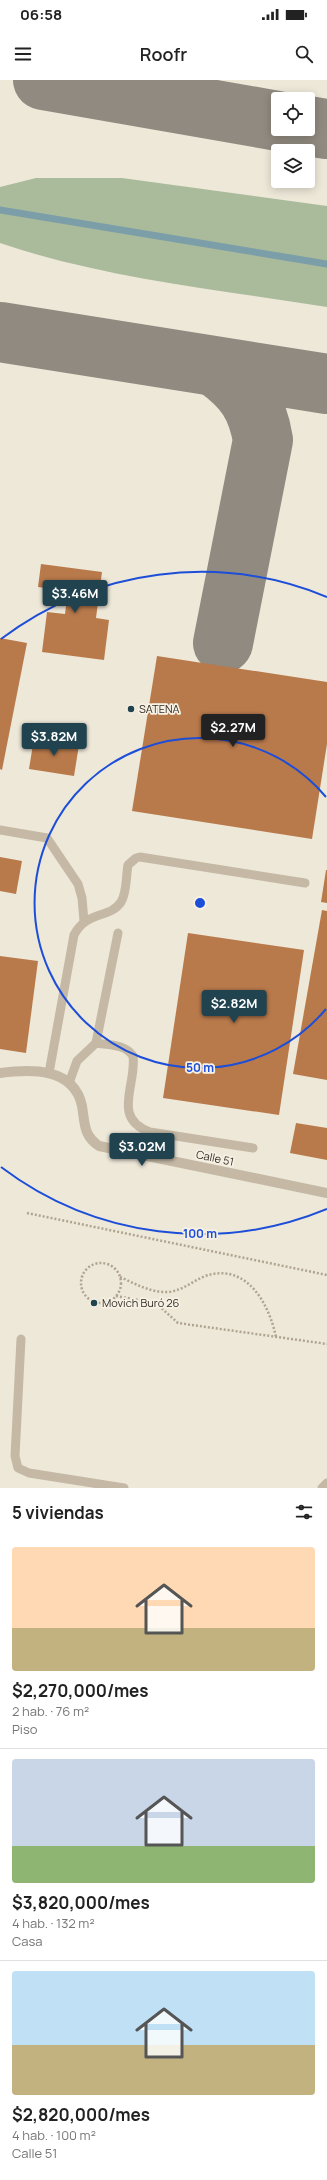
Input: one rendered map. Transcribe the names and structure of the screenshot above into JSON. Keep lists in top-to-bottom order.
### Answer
{
  "streets": {
    "street": ["Calle 51"]
  },
  "places": ["SATENA", "Movich Buró 26"],
  "page": {
    "status": "06:58",
    "header": "Roofr",
    "price": [
      "$3.46M",
      "$2.27M",
      "$3.82M",
      "$2.82M",
      "$3.02M"
    ],
    "heading": "5 viviendas",
    "list": [
      {
        "name": "$2,270,000/mes",
        "note": "2 hab. · 76 m² · Piso"
      },
      {
        "name": "$3,820,000/mes",
        "note": "4 hab. · 132 m² · Casa"
      },
      {
        "name": "$2,820,000/mes",
        "note": "4 hab. · 100 m² · Calle 51"
      }
    ]
  },
  "rings": ["50 m", "100 m"]
}
